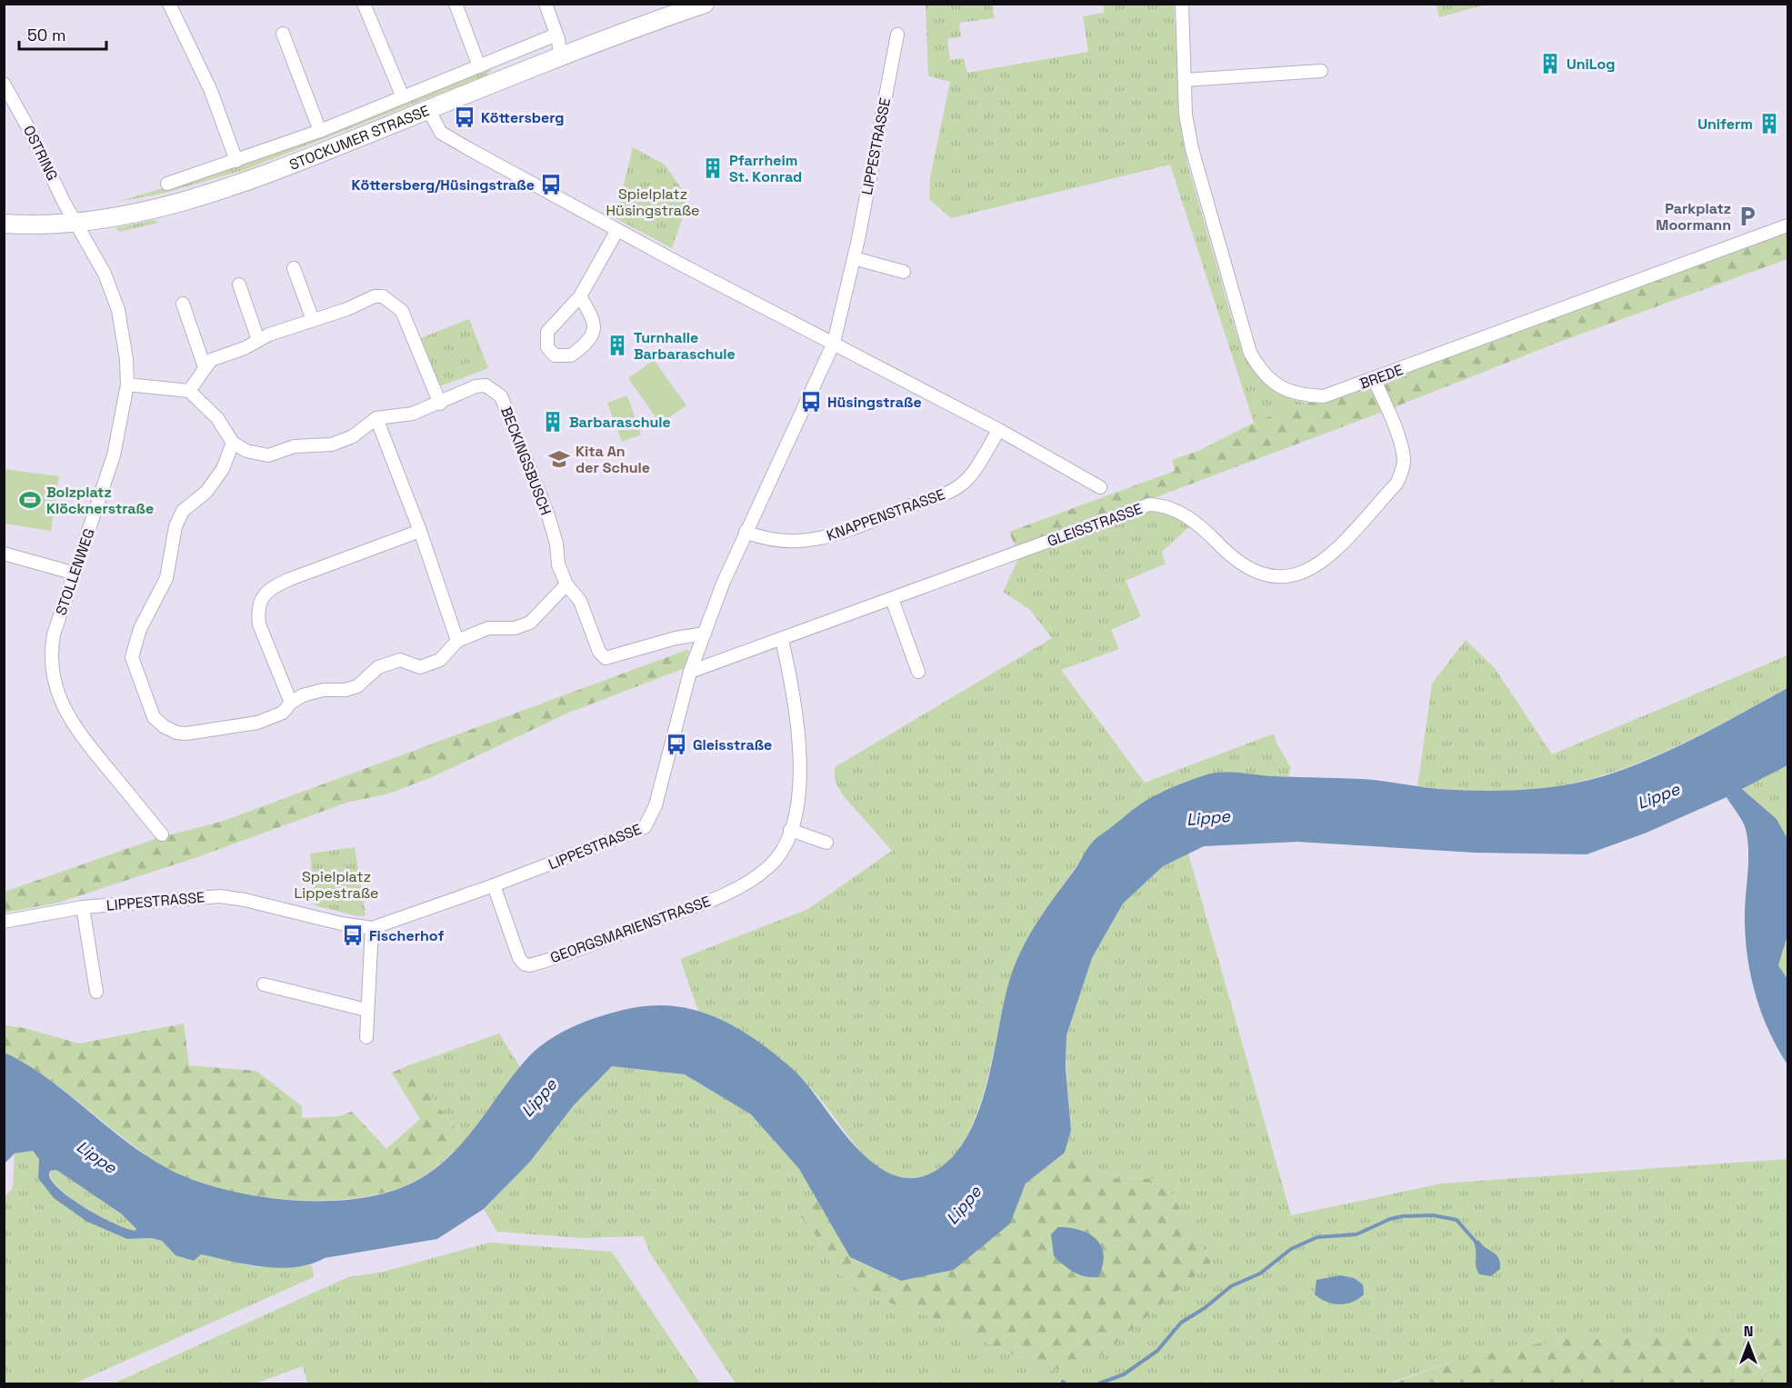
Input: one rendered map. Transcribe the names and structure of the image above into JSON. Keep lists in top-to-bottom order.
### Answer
{
  "streets": {
    "main road": ["STOCKUMER STRASSE"],
    "street": [
      "LIPPESTRASSE",
      "OSTRING",
      "BREDE",
      "BECKINGSBUSCH",
      "KNAPPENSTRASSE",
      "GLEISSTRASSE",
      "STOLLENWEG",
      "GEORGSMARIENSTRASSE"
    ]
  },
  "crossings": [
    ["STOCKUMER STRASSE", "OSTRING"],
    ["STOCKUMER STRASSE", "STOLLENWEG"],
    ["LIPPESTRASSE", "BECKINGSBUSCH"],
    ["LIPPESTRASSE", "KNAPPENSTRASSE"],
    ["LIPPESTRASSE", "GLEISSTRASSE"],
    ["LIPPESTRASSE", "GEORGSMARIENSTRASSE"],
    ["OSTRING", "STOLLENWEG"],
    ["BREDE", "GLEISSTRASSE"],
    ["GLEISSTRASSE", "GEORGSMARIENSTRASSE"]
  ],
  "water": ["Lippe"],
  "parks": ["Spielplatz Hüsingstraße", "Spielplatz Lippestraße"],
  "places": {
    "building": [
      "UniLog",
      "Uniferm",
      "Pfarrheim St. Konrad",
      "Turnhalle Barbaraschule",
      "Barbaraschule"
    ],
    "bus stop": [
      "Köttersberg",
      "Köttersberg/Hüsingstraße",
      "Hüsingstraße",
      "Gleisstraße",
      "Fischerhof"
    ],
    "parking": ["Parkplatz Moormann"],
    "school or university": ["Kita An der Schule"],
    "sports": ["Bolzplatz Klöcknerstraße"]
  },
  "scale_bar": "50 m",
  "north": "top"
}
